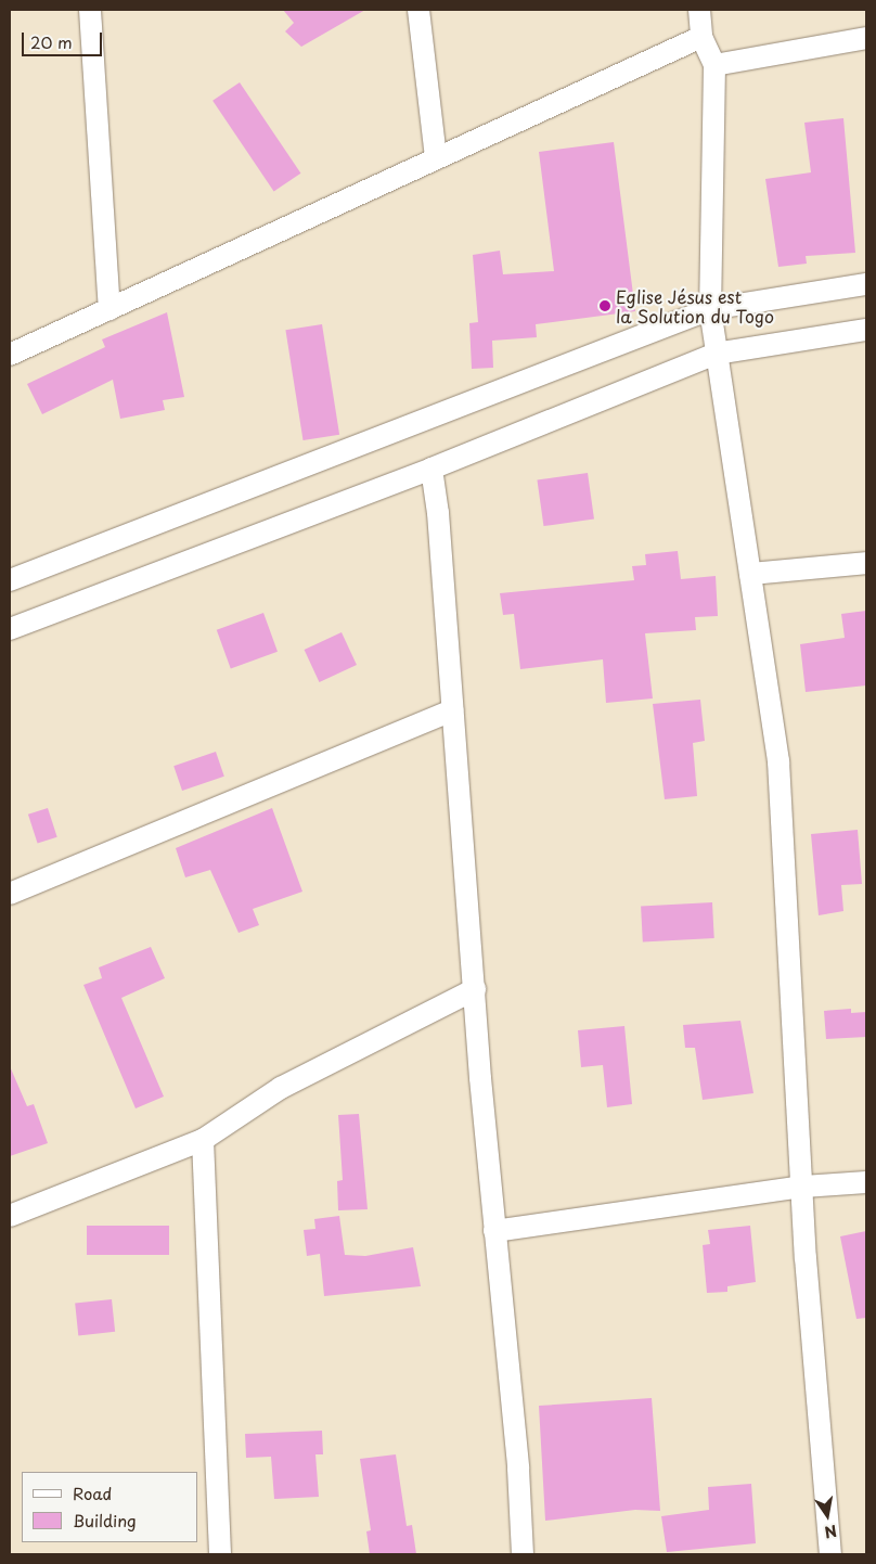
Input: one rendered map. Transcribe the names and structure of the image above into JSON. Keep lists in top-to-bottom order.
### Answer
{
  "places": ["Eglise Jésus est la Solution du Togo"],
  "legend": ["Road", "Building"],
  "scale_bar": "20 m",
  "north": "bottom"
}
